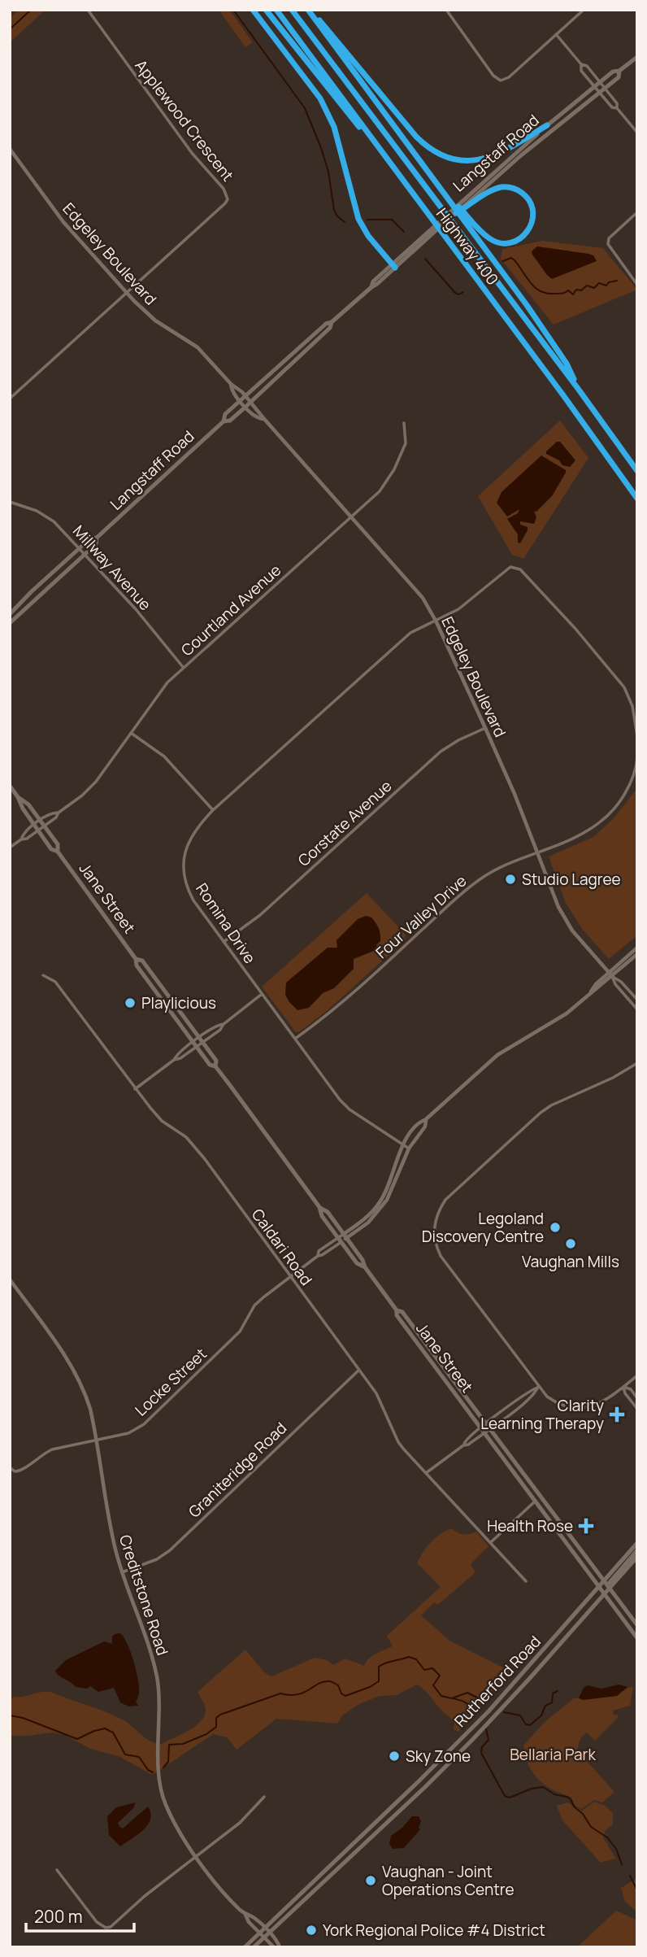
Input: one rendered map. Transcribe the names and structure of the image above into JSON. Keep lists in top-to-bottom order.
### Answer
{
  "streets": {
    "highway": ["Highway 400"],
    "main road": ["Langstaff Road", "Jane Street", "Rutherford Road"],
    "street": [
      "Applewood Crescent",
      "Edgeley Boulevard",
      "Millway Avenue",
      "Courtland Avenue",
      "Corstate Avenue",
      "Four Valley Drive",
      "Romina Drive",
      "Caldari Road",
      "Locke Street",
      "Graniteridge Road",
      "Creditstone Road"
    ]
  },
  "crossings": [
    ["Applewood Crescent", "Edgeley Boulevard"],
    ["Langstaff Road", "Edgeley Boulevard"],
    ["Langstaff Road", "Millway Avenue"],
    ["Edgeley Boulevard", "Courtland Avenue"],
    ["Edgeley Boulevard", "Corstate Avenue"],
    ["Edgeley Boulevard", "Four Valley Drive"],
    ["Edgeley Boulevard", "Romina Drive"],
    ["Millway Avenue", "Courtland Avenue"],
    ["Courtland Avenue", "Jane Street"],
    ["Corstate Avenue", "Romina Drive"],
    ["Jane Street", "Locke Street"],
    ["Jane Street", "Rutherford Road"],
    ["Four Valley Drive", "Romina Drive"],
    ["Caldari Road", "Locke Street"],
    ["Caldari Road", "Graniteridge Road"],
    ["Locke Street", "Creditstone Road"],
    ["Graniteridge Road", "Creditstone Road"],
    ["Creditstone Road", "Rutherford Road"]
  ],
  "parks": ["Bellaria Park"],
  "places": {
    "other": [
      "Studio Lagree",
      "Playlicious",
      "Legoland Discovery Centre",
      "Vaughan Mills",
      "Sky Zone",
      "Vaughan - Joint Operations Centre",
      "York Regional Police #4 District"
    ],
    "health": ["Clarity Learning Therapy", "Health Rose"]
  },
  "scale_bar": "200 m"
}
